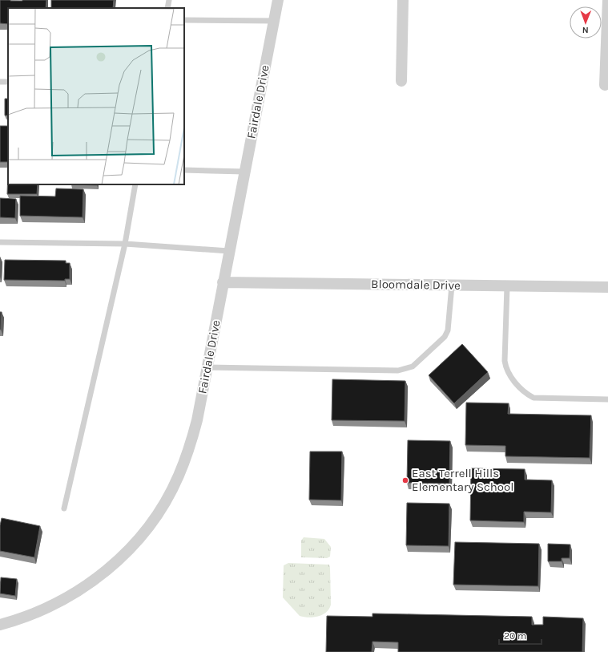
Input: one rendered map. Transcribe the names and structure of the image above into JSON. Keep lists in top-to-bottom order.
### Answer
{
  "streets": {
    "street": ["Fairdale Drive", "Bloomdale Drive"]
  },
  "crossings": [
    ["Fairdale Drive", "Bloomdale Drive"]
  ],
  "places": ["East Terrell Hills Elementary School"],
  "scale_bar": "20 m",
  "north": "bottom"
}
